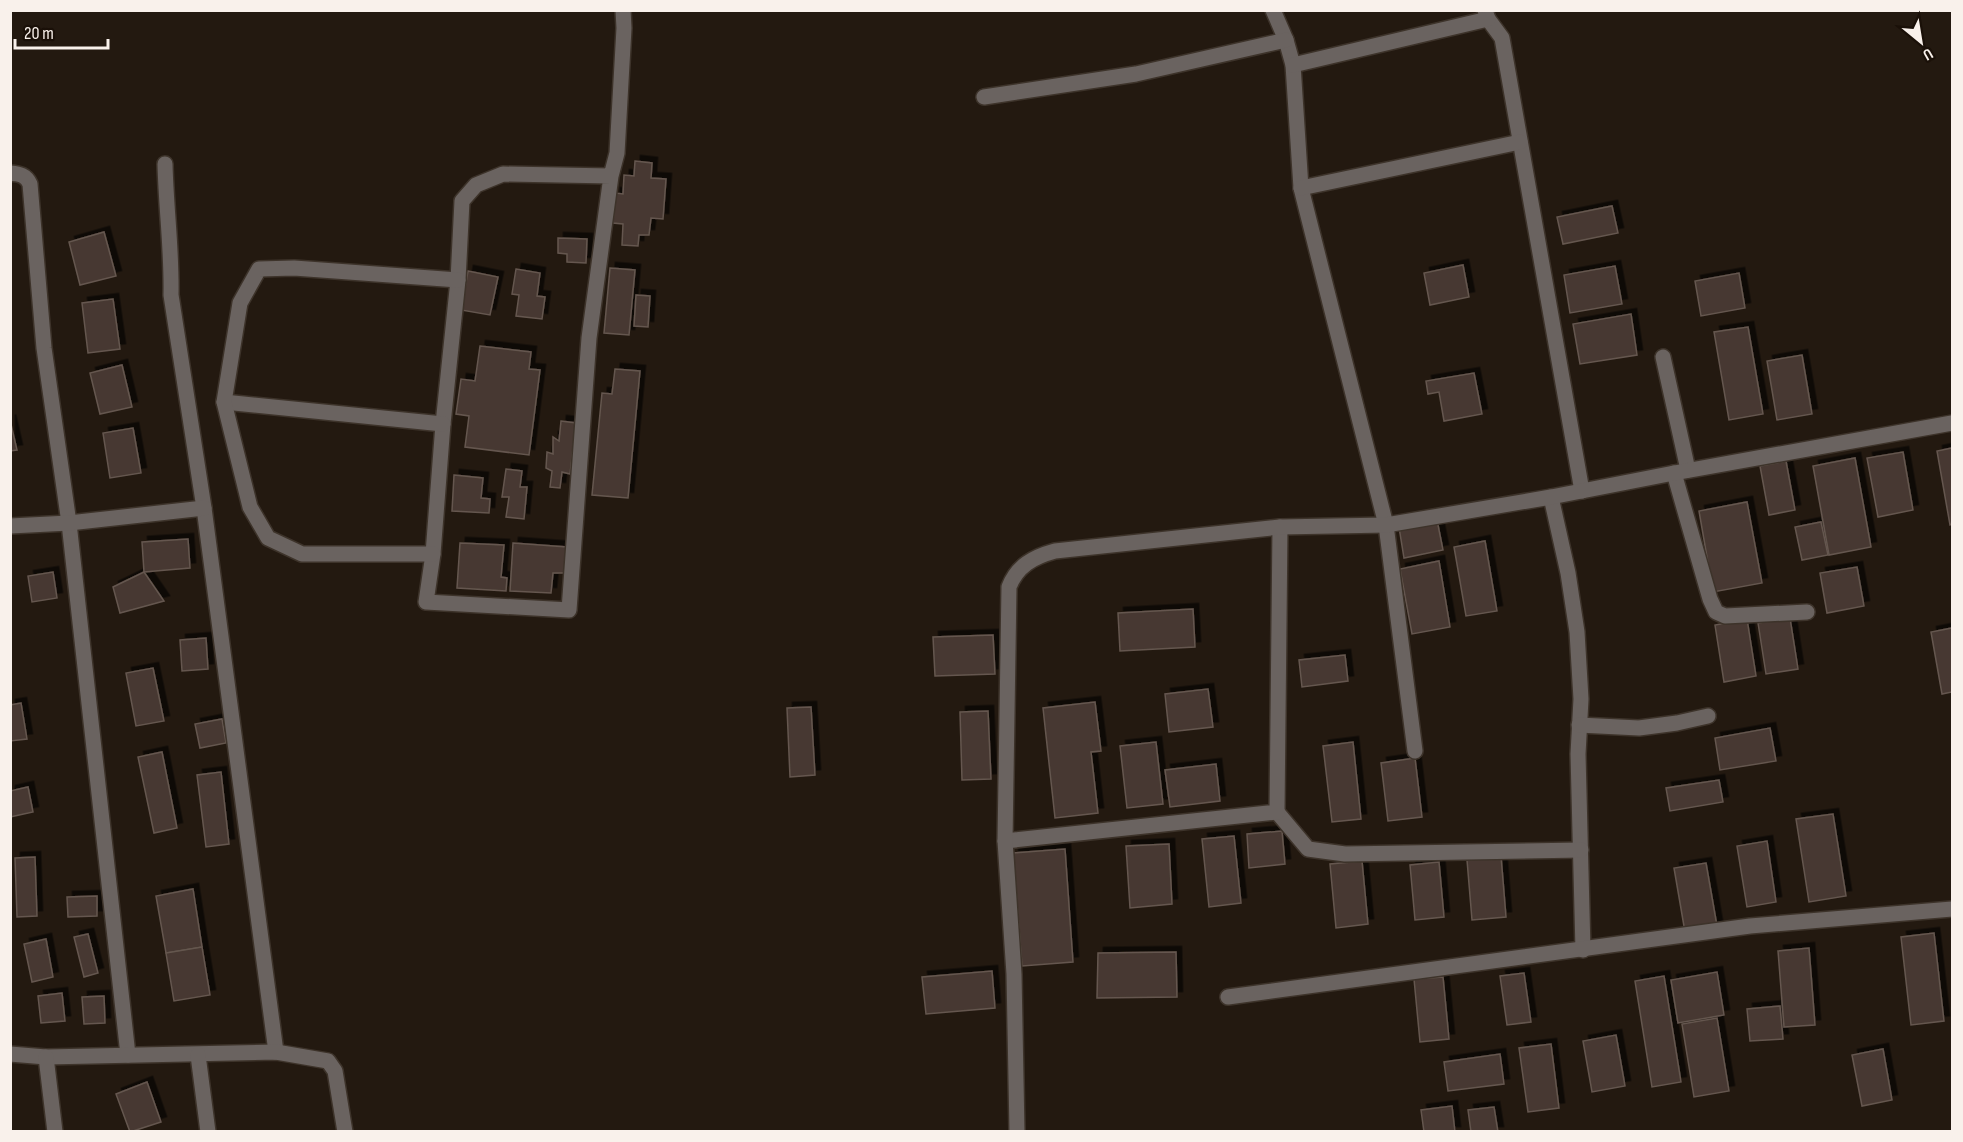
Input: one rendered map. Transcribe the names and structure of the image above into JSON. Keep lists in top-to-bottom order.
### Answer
{
  "scale_bar": "20 m",
  "north": "bottom right"
}
